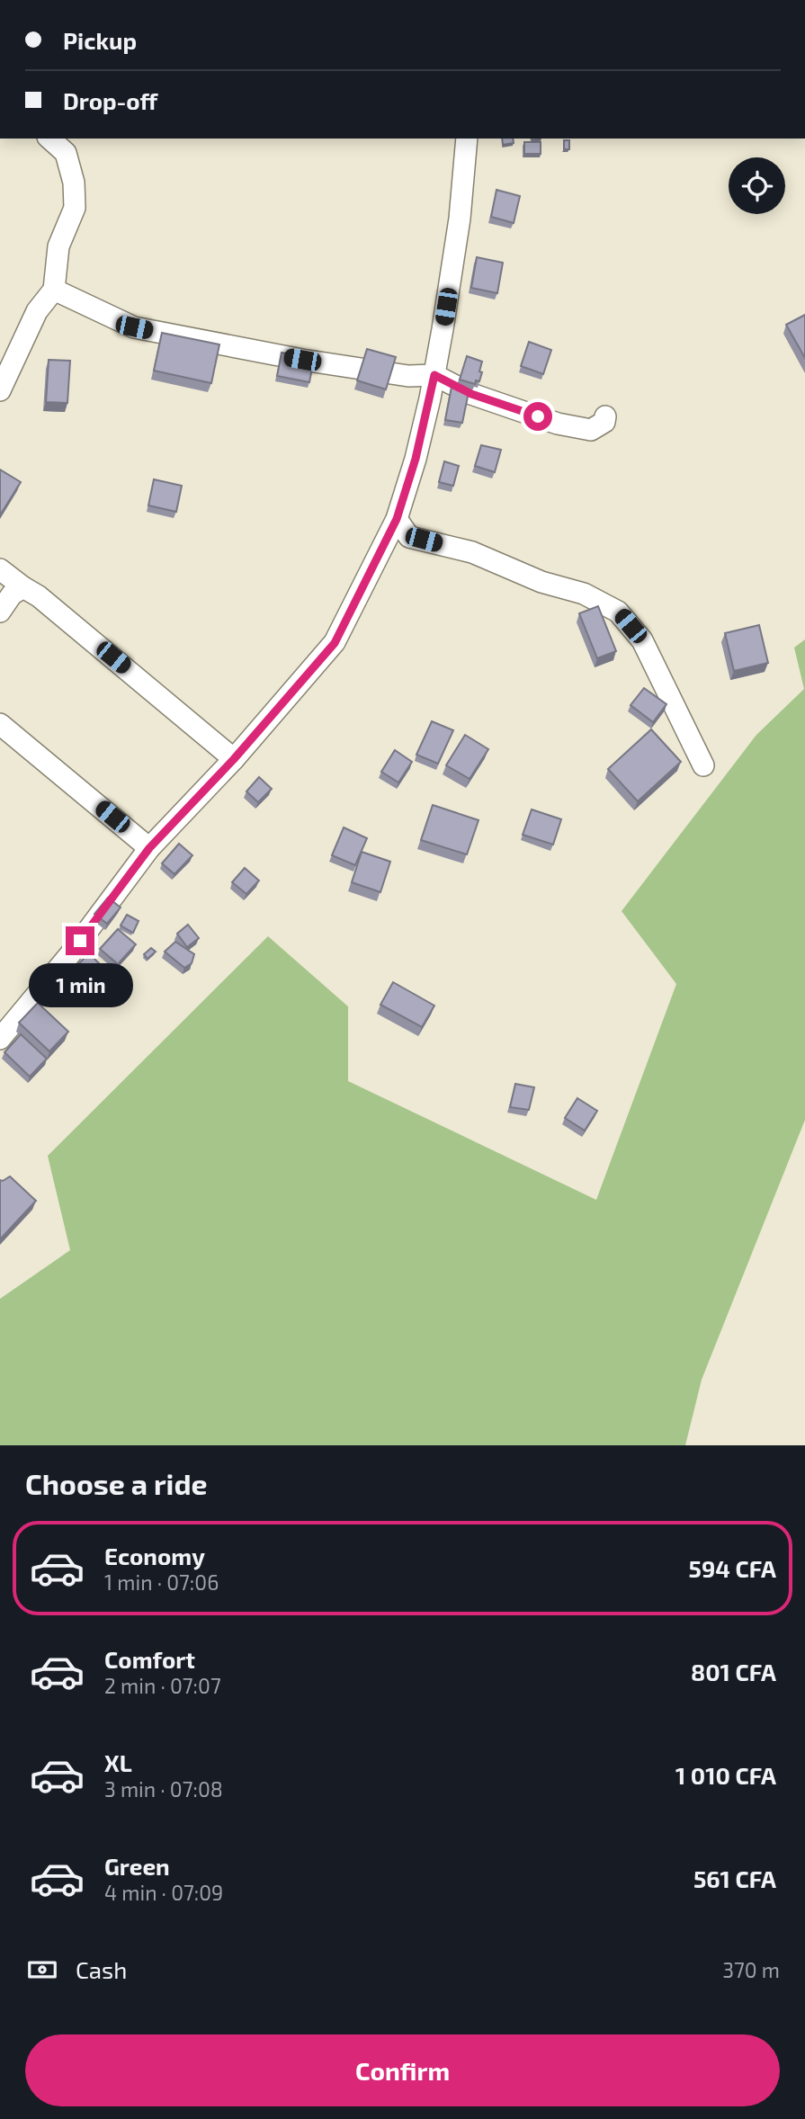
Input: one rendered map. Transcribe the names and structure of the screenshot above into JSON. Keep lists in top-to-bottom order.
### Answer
{
  "page": {
    "banner": ["Pickup", "Drop-off"],
    "bubble": "1 min",
    "heading": "Choose a ride",
    "list": [
      {
        "name": "Economy",
        "note": "1 min · 07:06",
        "value": "594 CFA"
      },
      {
        "name": "Comfort",
        "note": "2 min · 07:07",
        "value": "801 CFA"
      },
      {
        "name": "XL",
        "note": "3 min · 07:08",
        "value": "1 010 CFA"
      },
      {
        "name": "Green",
        "note": "4 min · 07:09",
        "value": "561 CFA"
      }
    ],
    "pay": ["Cash", "370 m"],
    "buttons": "Confirm"
  }
}
